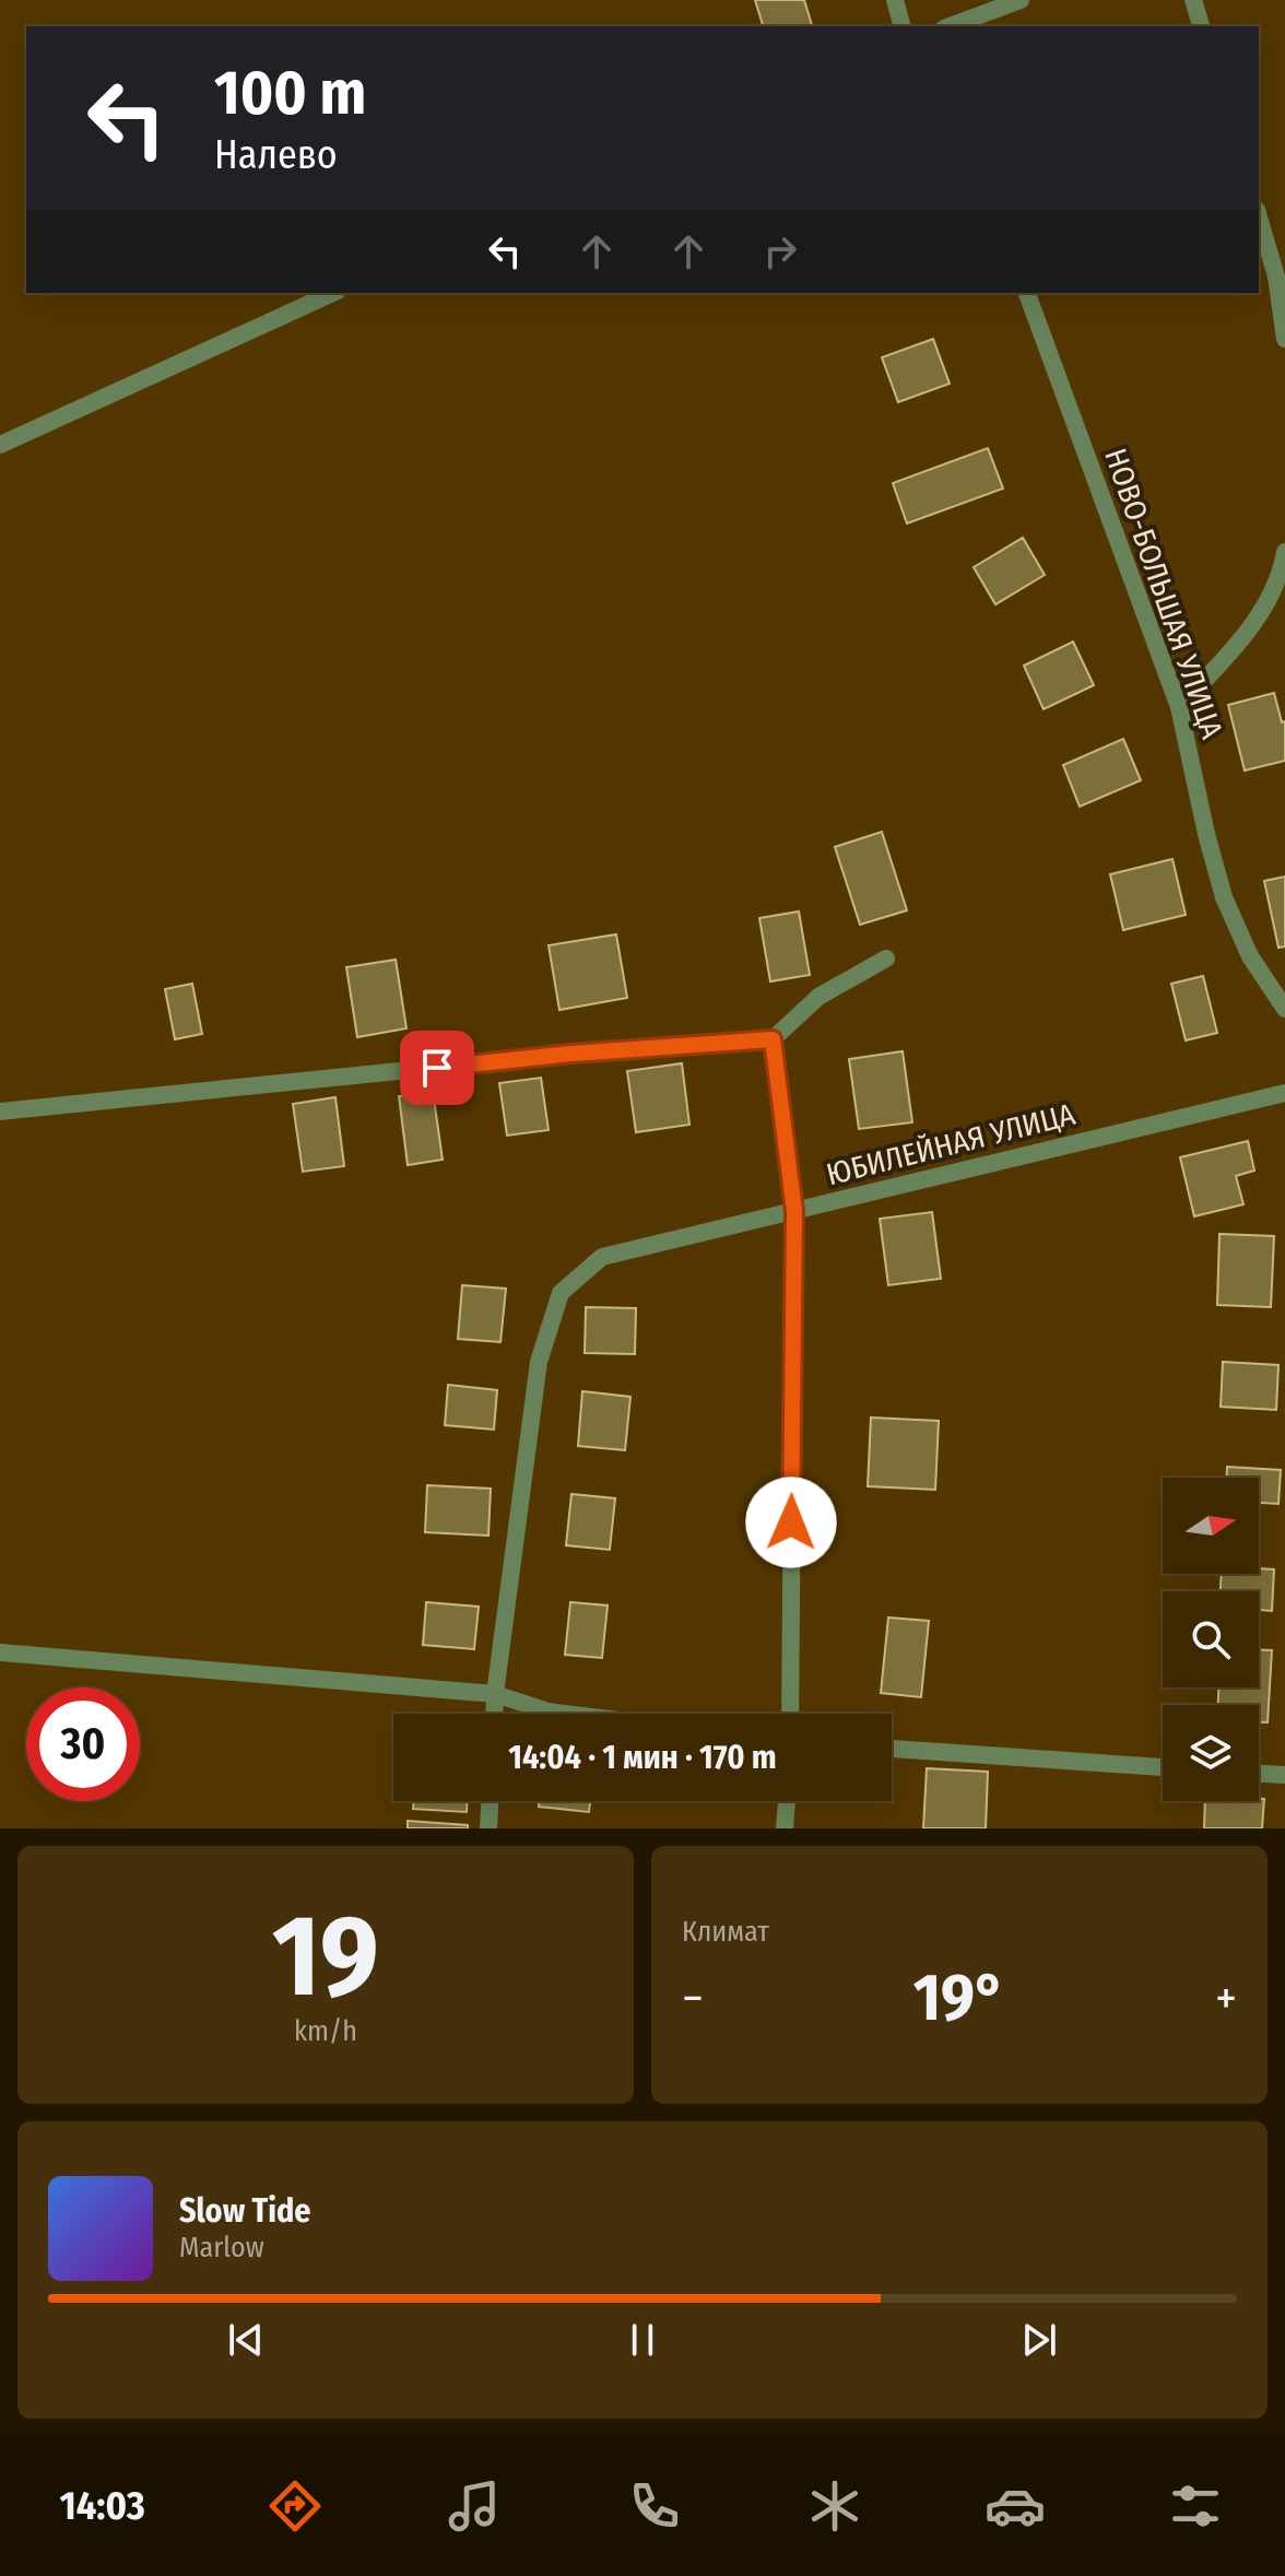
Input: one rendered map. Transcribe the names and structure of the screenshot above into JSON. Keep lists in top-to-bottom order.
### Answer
{
  "streets": {
    "street": ["НОВО-БОЛЬШАЯ УЛИЦА", "ЮБИЛЕЙНАЯ УЛИЦА"]
  },
  "north": "right",
  "page": {
    "turn": ["100 m", "Налево"],
    "limit": "30",
    "trip": "14:04 · 1 мин · 170 m",
    "tile": [
      ["19", "km/h"],
      "Климат"
    ],
    "heat": ["−", "19°", "+"],
    "song": ["Slow Tide", "Marlow"],
    "tabs": "14:03"
  }
}
